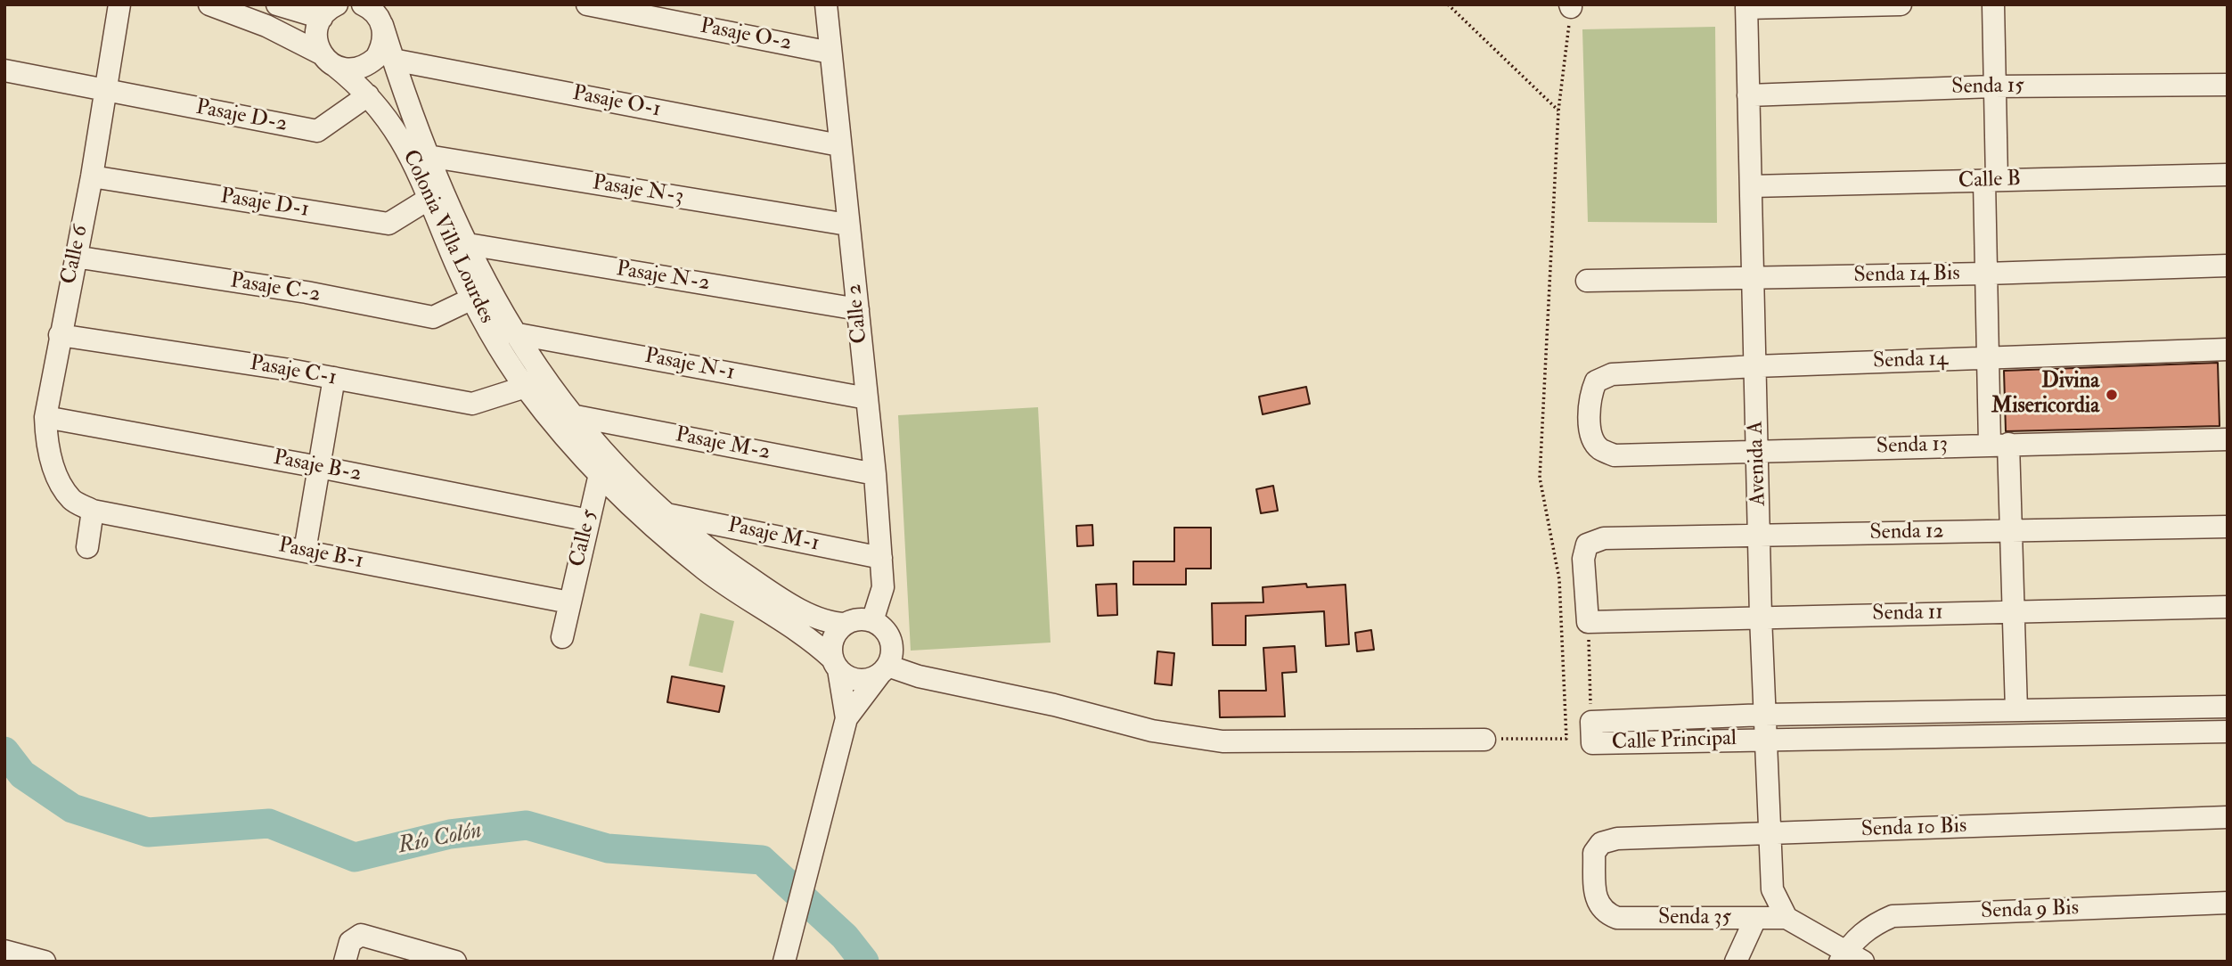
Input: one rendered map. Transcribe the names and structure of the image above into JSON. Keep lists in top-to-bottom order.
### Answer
{
  "streets": {
    "street": [
      "Pasaje O-2",
      "Senda 15",
      "Pasaje O-1",
      "Pasaje D-2",
      "Calle B",
      "Pasaje N-3",
      "Pasaje D-1",
      "Colonia Villa Lourdes",
      "Calle 6",
      "Senda 14 Bis",
      "Pasaje N-2",
      "Pasaje C-2",
      "Calle 2",
      "Senda 14",
      "Pasaje N-1",
      "Pasaje C-1",
      "Pasaje M-2",
      "Senda 13",
      "Avenida A",
      "Pasaje B-2",
      "Senda 12",
      "Pasaje M-1",
      "Calle 5",
      "Pasaje B-1",
      "Senda 11",
      "Calle Principal",
      "Senda 10 Bis",
      "Senda 9 Bis",
      "Senda 35"
    ]
  },
  "crossings": [
    ["Pasaje O-2", "Calle 2"],
    ["Senda 15", "Avenida A"],
    ["Pasaje O-1", "Colonia Villa Lourdes"],
    ["Pasaje O-1", "Calle 2"],
    ["Pasaje D-2", "Colonia Villa Lourdes"],
    ["Pasaje D-2", "Calle 6"],
    ["Calle B", "Avenida A"],
    ["Pasaje N-3", "Colonia Villa Lourdes"],
    ["Pasaje N-3", "Calle 2"],
    ["Pasaje D-1", "Colonia Villa Lourdes"],
    ["Pasaje D-1", "Calle 6"],
    ["Colonia Villa Lourdes", "Pasaje N-2"],
    ["Colonia Villa Lourdes", "Pasaje C-2"],
    ["Colonia Villa Lourdes", "Calle 2"],
    ["Colonia Villa Lourdes", "Pasaje N-1"],
    ["Colonia Villa Lourdes", "Pasaje C-1"],
    ["Colonia Villa Lourdes", "Pasaje M-2"],
    ["Colonia Villa Lourdes", "Pasaje M-1"],
    ["Colonia Villa Lourdes", "Calle 5"],
    ["Calle 6", "Pasaje C-2"],
    ["Calle 6", "Pasaje C-1"],
    ["Calle 6", "Pasaje B-2"],
    ["Calle 6", "Pasaje B-1"],
    ["Senda 14 Bis", "Avenida A"],
    ["Pasaje N-2", "Calle 2"],
    ["Calle 2", "Pasaje N-1"],
    ["Calle 2", "Pasaje M-2"],
    ["Calle 2", "Pasaje M-1"],
    ["Senda 14", "Senda 13"],
    ["Senda 14", "Avenida A"],
    ["Senda 13", "Avenida A"],
    ["Avenida A", "Senda 12"],
    ["Avenida A", "Senda 11"],
    ["Avenida A", "Calle Principal"],
    ["Avenida A", "Senda 10 Bis"],
    ["Avenida A", "Senda 35"],
    ["Pasaje B-2", "Calle 5"],
    ["Senda 12", "Senda 11"],
    ["Calle 5", "Pasaje B-1"],
    ["Senda 10 Bis", "Senda 35"]
  ],
  "water": ["Río Colón"],
  "places": ["Divina Misericordia"]
}
